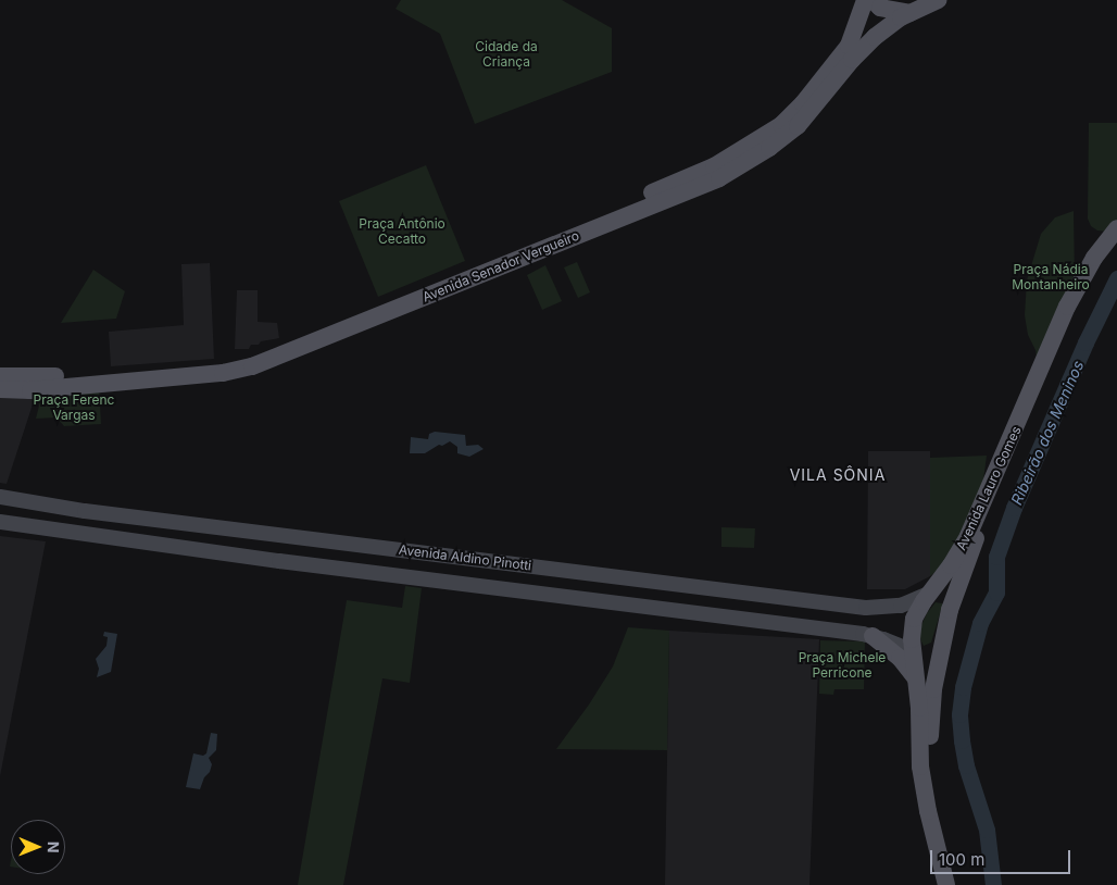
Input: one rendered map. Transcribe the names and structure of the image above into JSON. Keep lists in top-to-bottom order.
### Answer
{
  "streets": {
    "main road": ["Avenida Senador Vergueiro", "Avenida Lauro Gomes", "Avenida Aldino Pinotti"]
  },
  "crossings": [
    ["Avenida Lauro Gomes", "Avenida Aldino Pinotti"]
  ],
  "districts": ["VILA SÔNIA"],
  "water": ["Ribeirão dos Meninos"],
  "parks": [
    "Cidade da Criança",
    "Praça Antônio Cecatto",
    "Praça Nádia Montanheiro",
    "Praça Ferenc Vargas",
    "Praça Michele Perricone"
  ],
  "scale_bar": "100 m",
  "north": "right"
}
